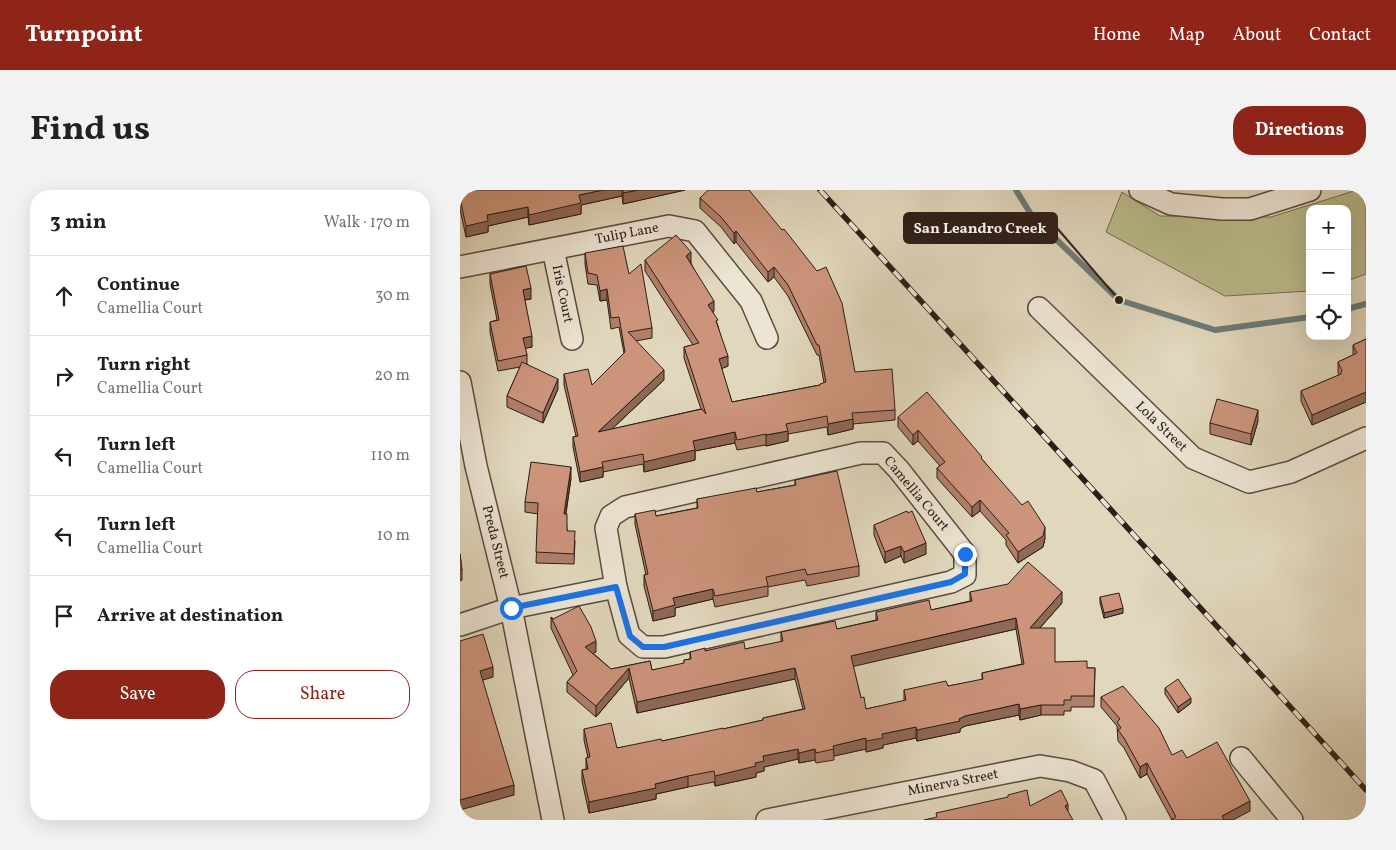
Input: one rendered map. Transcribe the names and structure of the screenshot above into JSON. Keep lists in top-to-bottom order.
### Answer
{
  "streets": {
    "street": [
      "Tulip Lane",
      "Iris Court",
      "Lola Street",
      "Camellia Court",
      "Preda Street",
      "Minerva Street"
    ]
  },
  "crossings": [
    ["Tulip Lane", "Iris Court"]
  ],
  "places": ["San Leandro Creek"],
  "page": {
    "header": "Turnpoint",
    "nav": [
      "Home",
      "Map",
      "About",
      "Contact"
    ],
    "title": "Find us",
    "buttons": [
      "Directions",
      ["Save", "Share"]
    ],
    "heading": ["3 min", "Walk · 170 m"],
    "map_buttons": ["+", "−"],
    "list": [
      ["Continue", "Camellia Court", "30 m"],
      ["Turn right", "Camellia Court", "20 m"],
      ["Turn left", "Camellia Court", "110 m"],
      ["Turn left", "Camellia Court", "10 m"],
      "Arrive at destination"
    ]
  }
}
